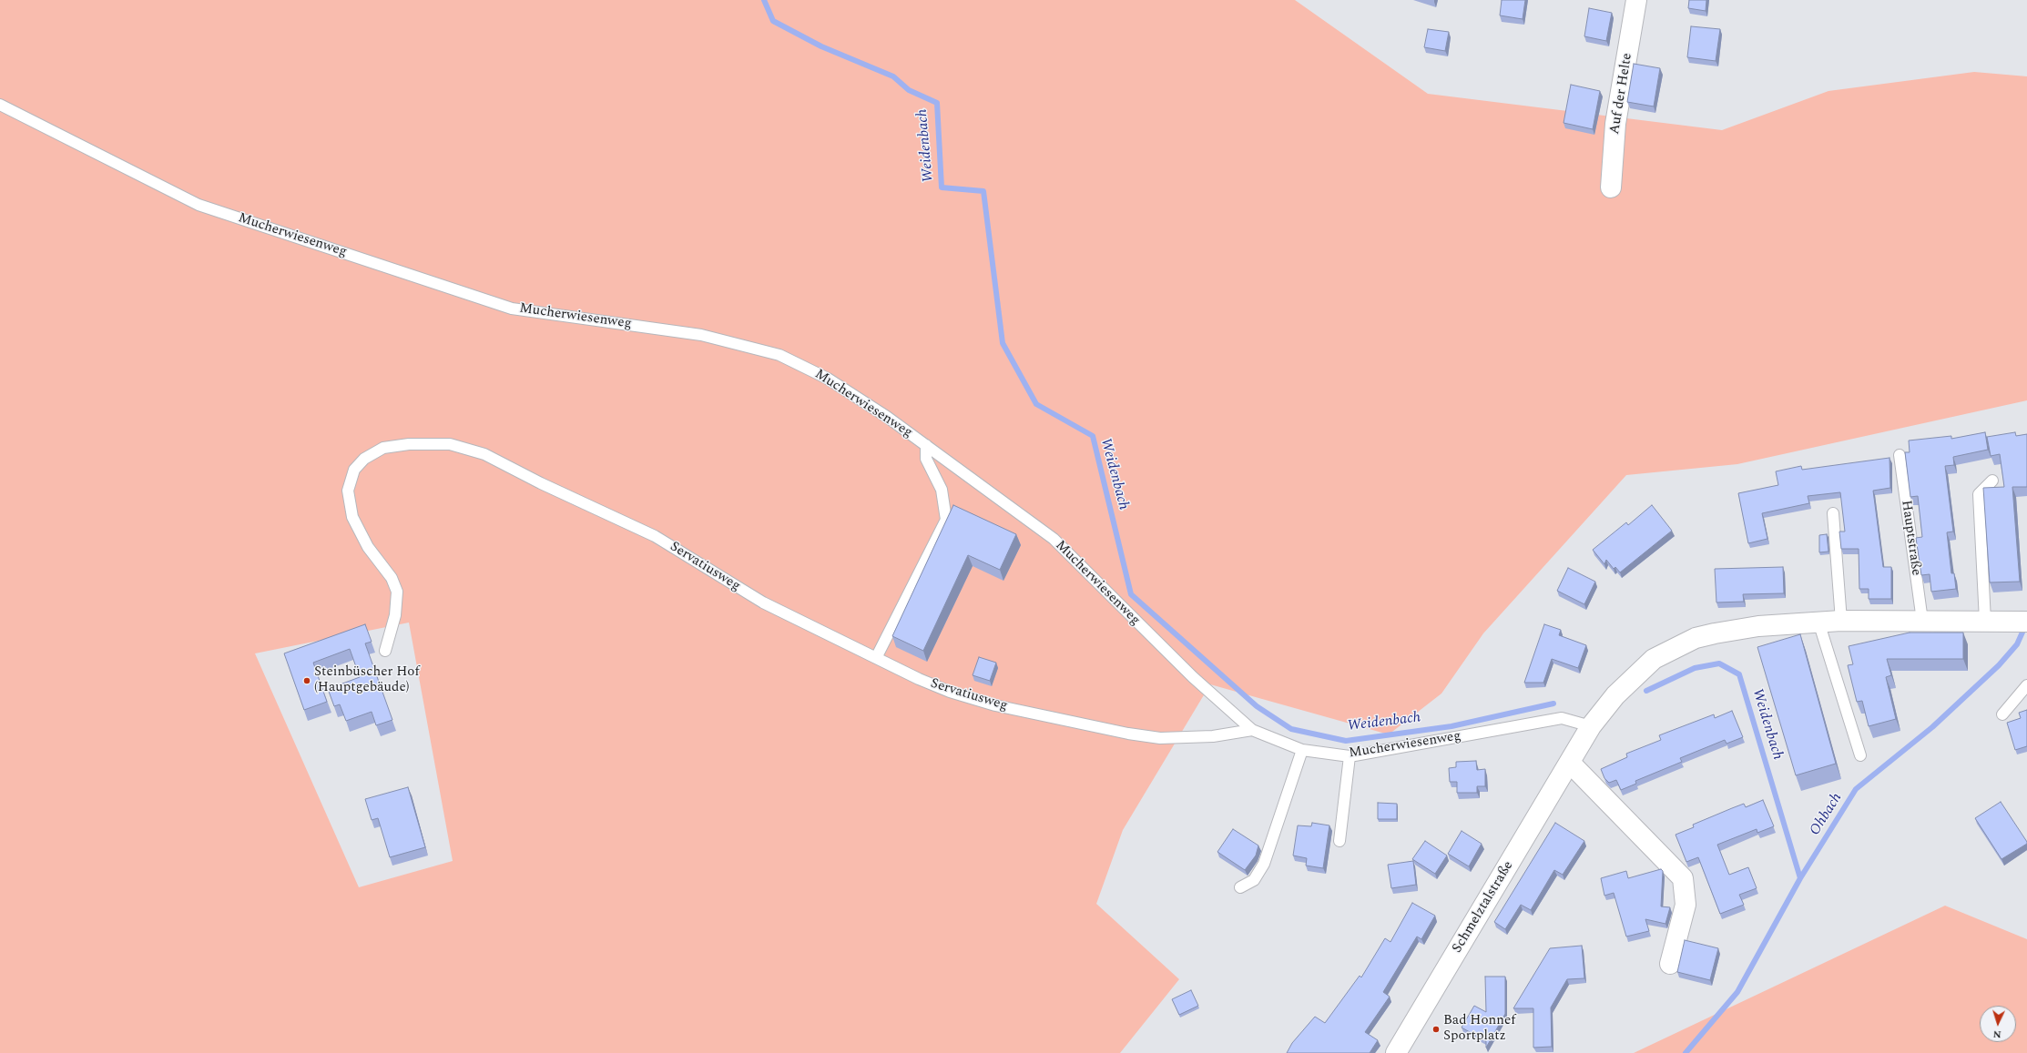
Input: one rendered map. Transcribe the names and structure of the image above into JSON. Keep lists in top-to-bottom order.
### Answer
{
  "streets": {
    "main road": ["Auf der Helte", "Schmelztalstraße"],
    "lane": ["Mucherwiesenweg", "Hauptstraße", "Servatiusweg"]
  },
  "crossings": [
    ["Mucherwiesenweg", "Servatiusweg"],
    ["Mucherwiesenweg", "Schmelztalstraße"]
  ],
  "water": ["Weidenbach", "Ohbach"],
  "places": ["Steinbüscher Hof (Hauptgebäude)", "Bad Honnef Sportplatz"],
  "north": "bottom"
}
